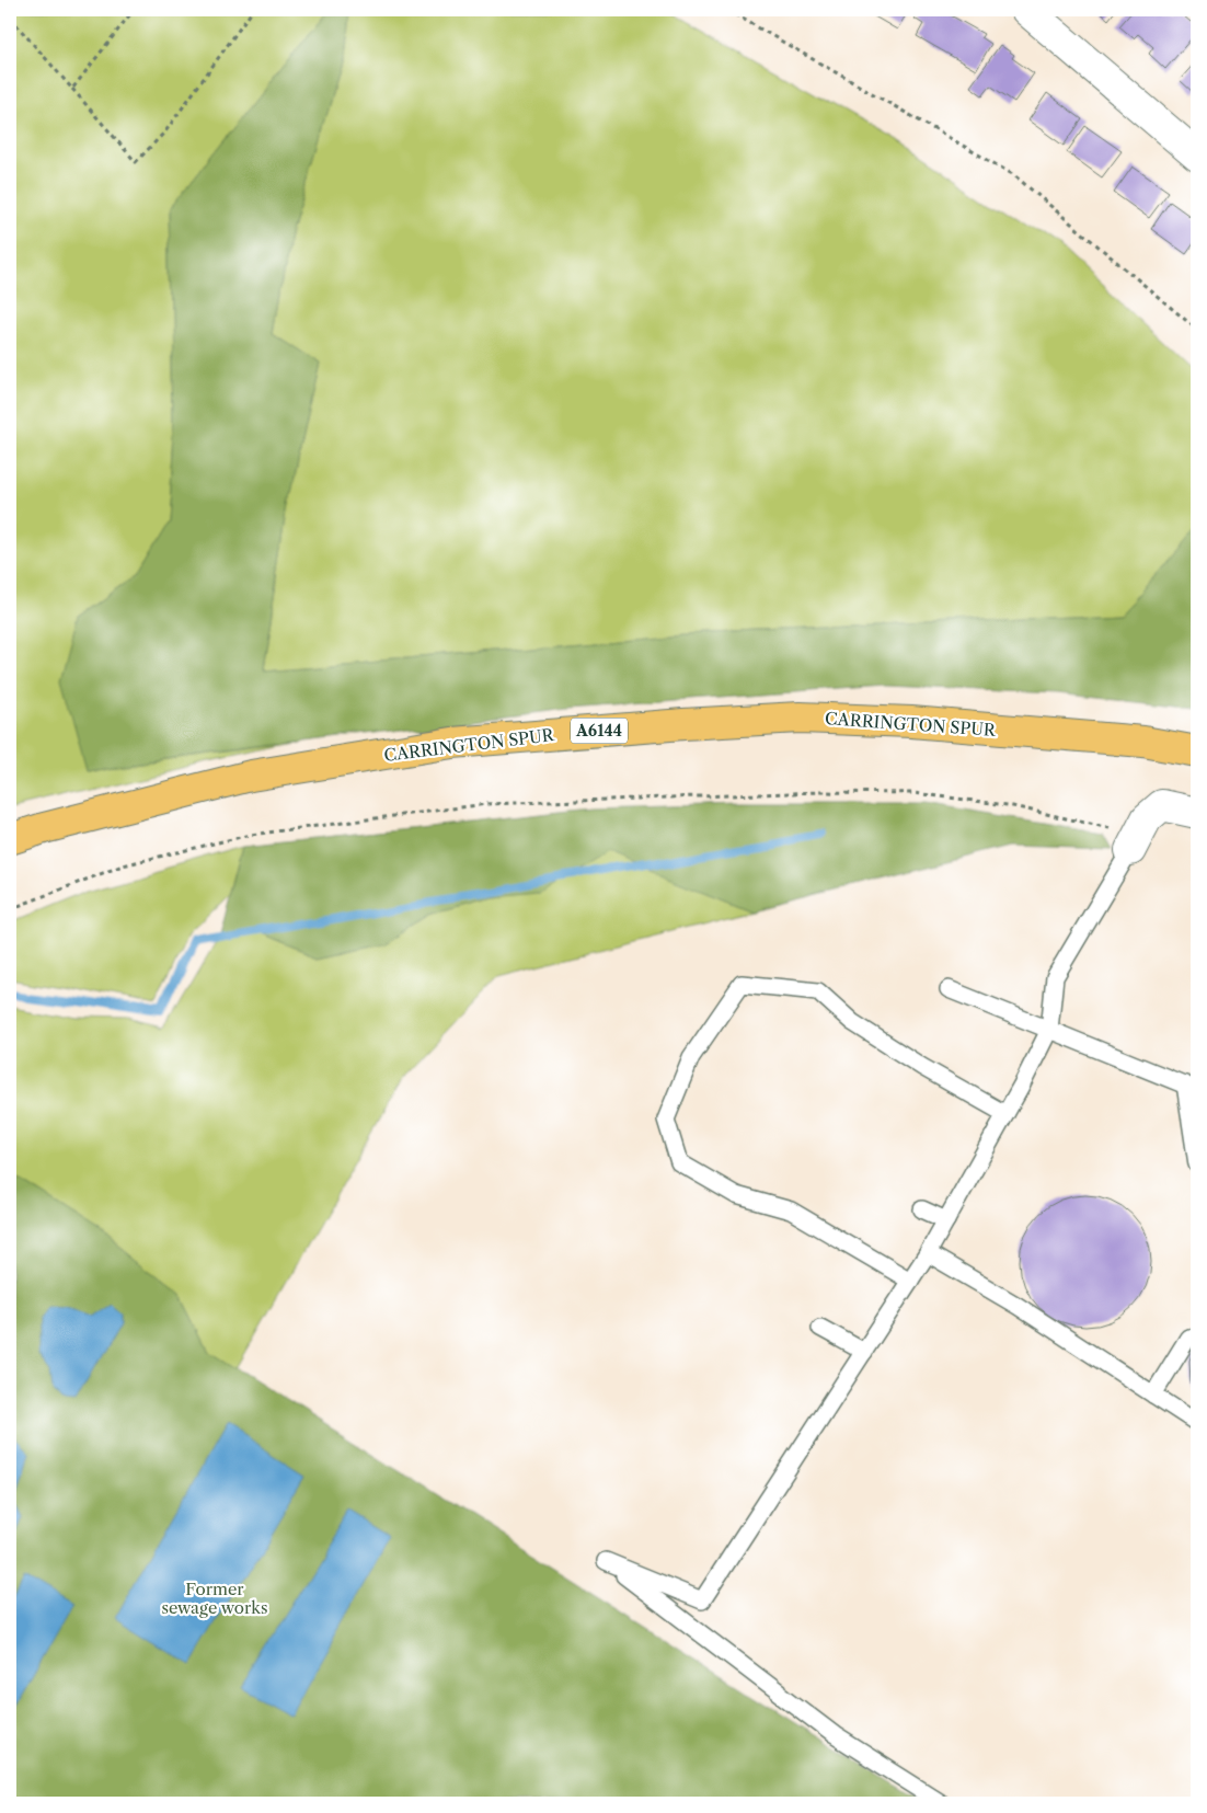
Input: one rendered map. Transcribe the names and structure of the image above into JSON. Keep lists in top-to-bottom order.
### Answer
{
  "streets": {
    "main road": ["CARRINGTON SPUR", "A6144"]
  },
  "parks": ["Former sewage works"]
}
